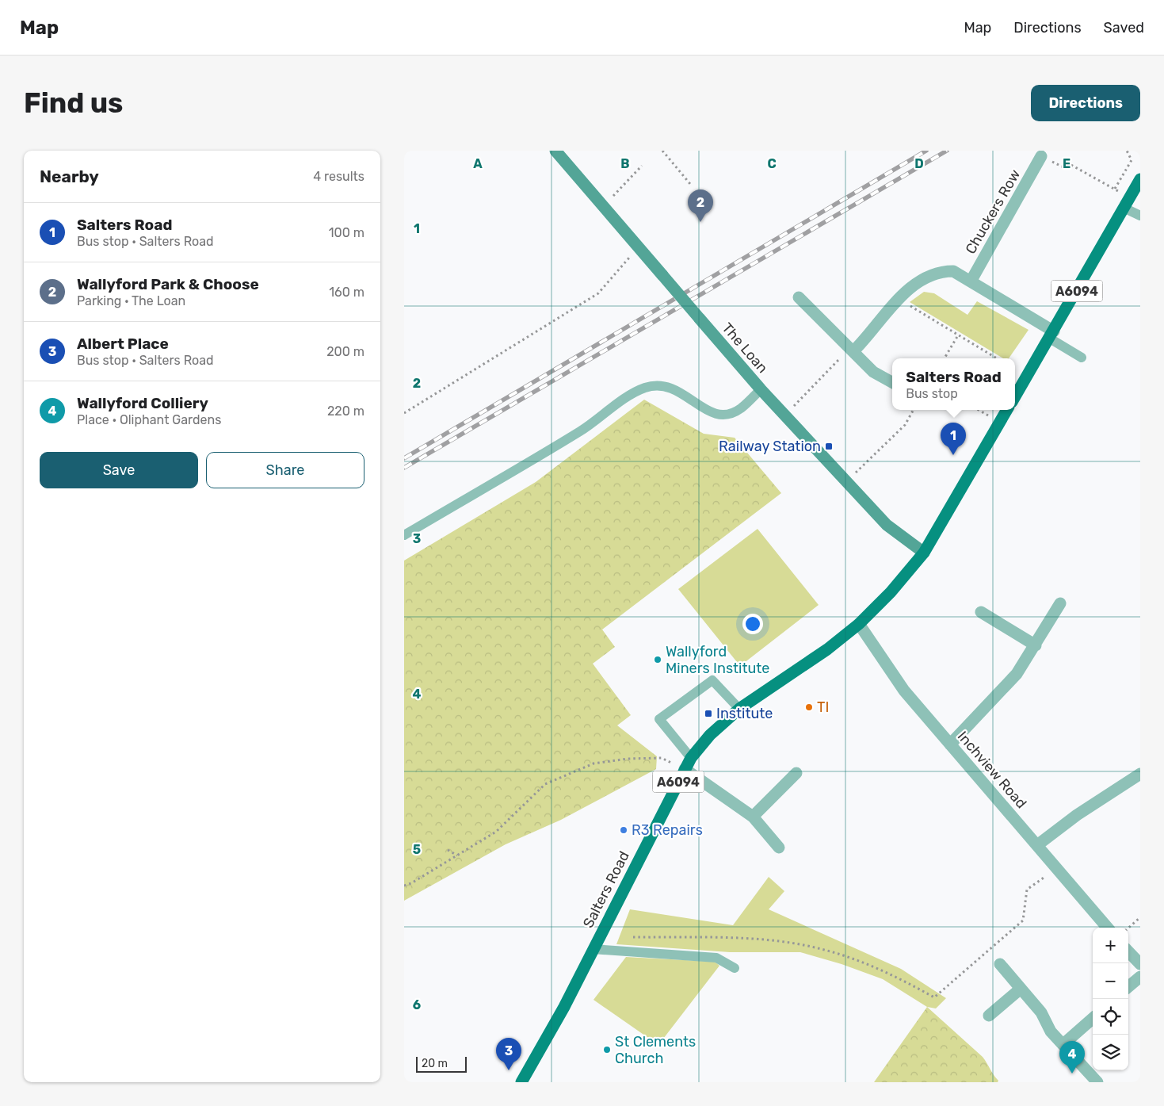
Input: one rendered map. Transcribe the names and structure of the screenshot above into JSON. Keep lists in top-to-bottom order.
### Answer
{
  "streets": {
    "main road": ["A6094", "Salters Road"],
    "street": ["Chuckers Row", "The Loan", "Inchview Road"]
  },
  "crossings": [
    ["The Loan", "Salters Road"],
    ["Inchview Road", "Salters Road"]
  ],
  "places": {
    "transit": ["Railway Station", "Institute"],
    "other": [
      "Wallyford Miners Institute",
      "TI",
      "R3 Repairs",
      "St Clements Church"
    ]
  },
  "scale_bar": "20 m",
  "page": {
    "header": "Map",
    "nav": ["Map", "Directions", "Saved"],
    "buttons": [
      "Directions",
      ["Save", "Share"]
    ],
    "title": "Find us",
    "heading": ["Nearby", "4 results"],
    "pins": [
      "2",
      "1",
      "3",
      "4"
    ],
    "list": [
      {
        "mark": "1",
        "name": "Salters Road",
        "note": "Bus stop · Salters Road",
        "value": "100 m"
      },
      {
        "mark": "2",
        "name": "Wallyford Park & Choose",
        "note": "Parking · The Loan",
        "value": "160 m"
      },
      {
        "mark": "3",
        "name": "Albert Place",
        "note": "Bus stop · Salters Road",
        "value": "200 m"
      },
      {
        "mark": "4",
        "name": "Wallyford Colliery",
        "note": "Place · Oliphant Gardens",
        "value": "220 m"
      }
    ],
    "popup": ["Salters Road", "Bus stop"],
    "map_buttons": ["+", "−"],
    "scale": "20 m"
  },
  "grid": {
    "columns": [
      "A",
      "B",
      "C",
      "D",
      "E"
    ],
    "rows": [
      "1",
      "2",
      "3",
      "4",
      "5",
      "6"
    ]
  }
}
